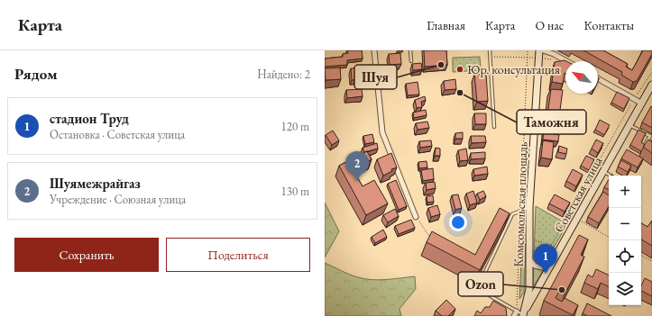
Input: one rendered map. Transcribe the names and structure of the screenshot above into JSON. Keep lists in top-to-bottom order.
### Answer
{
  "streets": {
    "main road": ["Советская улица", "Комсомольская площадь"]
  },
  "crossings": [
    ["Советская улица", "Комсомольская площадь"]
  ],
  "places": [
    "Шуя",
    "Юр. консультация",
    "Таможня",
    "Ozon"
  ],
  "north": "top left",
  "page": {
    "header": "Карта",
    "nav": [
      "Главная",
      "Карта",
      "О нас",
      "Контакты"
    ],
    "heading": ["Рядом", "Найдено: 2"],
    "list": [
      {
        "mark": "1",
        "name": "стадион Труд",
        "note": "Остановка · Советская улица",
        "value": "120 m"
      },
      {
        "mark": "2",
        "name": "Шуямежрайгаз",
        "note": "Учреждение · Союзная улица",
        "value": "130 m"
      }
    ],
    "pins": ["2", "1"],
    "map_buttons": ["+", "−"],
    "buttons": ["Сохранить", "Поделиться"]
  }
}
